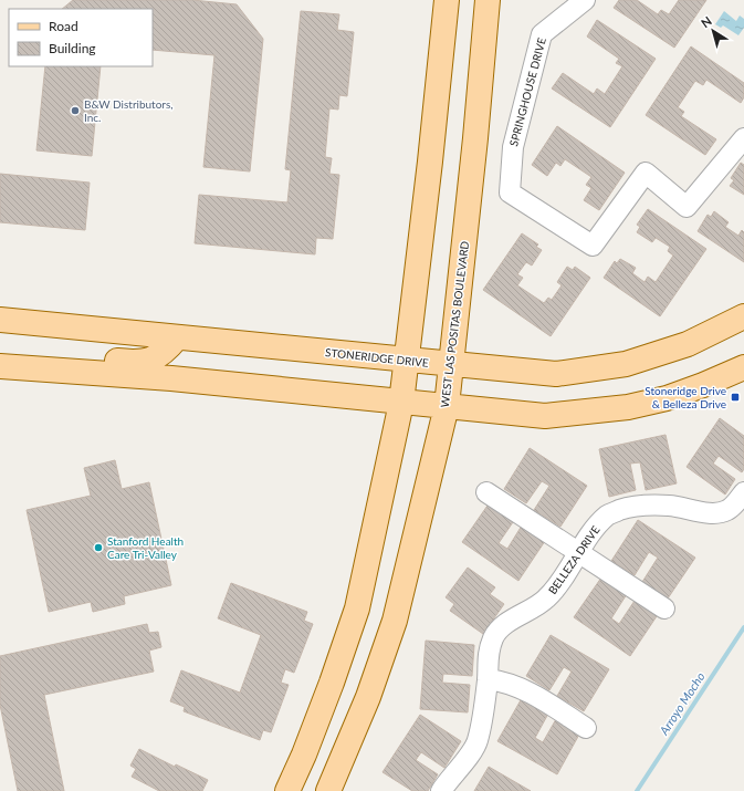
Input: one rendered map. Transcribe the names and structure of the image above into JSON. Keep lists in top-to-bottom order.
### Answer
{
  "streets": {
    "main road": ["WEST LAS POSITAS BOULEVARD", "STONERIDGE DRIVE"],
    "street": ["SPRINGHOUSE DRIVE", "BELLEZA DRIVE"]
  },
  "crossings": [
    ["WEST LAS POSITAS BOULEVARD", "STONERIDGE DRIVE"]
  ],
  "water": ["Arroyo Mocho"],
  "places": {
    "other": ["B&W Distributors, Inc.", "Stanford Health Care Tri-Valley"],
    "transit": ["Stoneridge Drive & Belleza Drive"]
  },
  "legend": ["Road", "Building"],
  "north": "top left"
}
